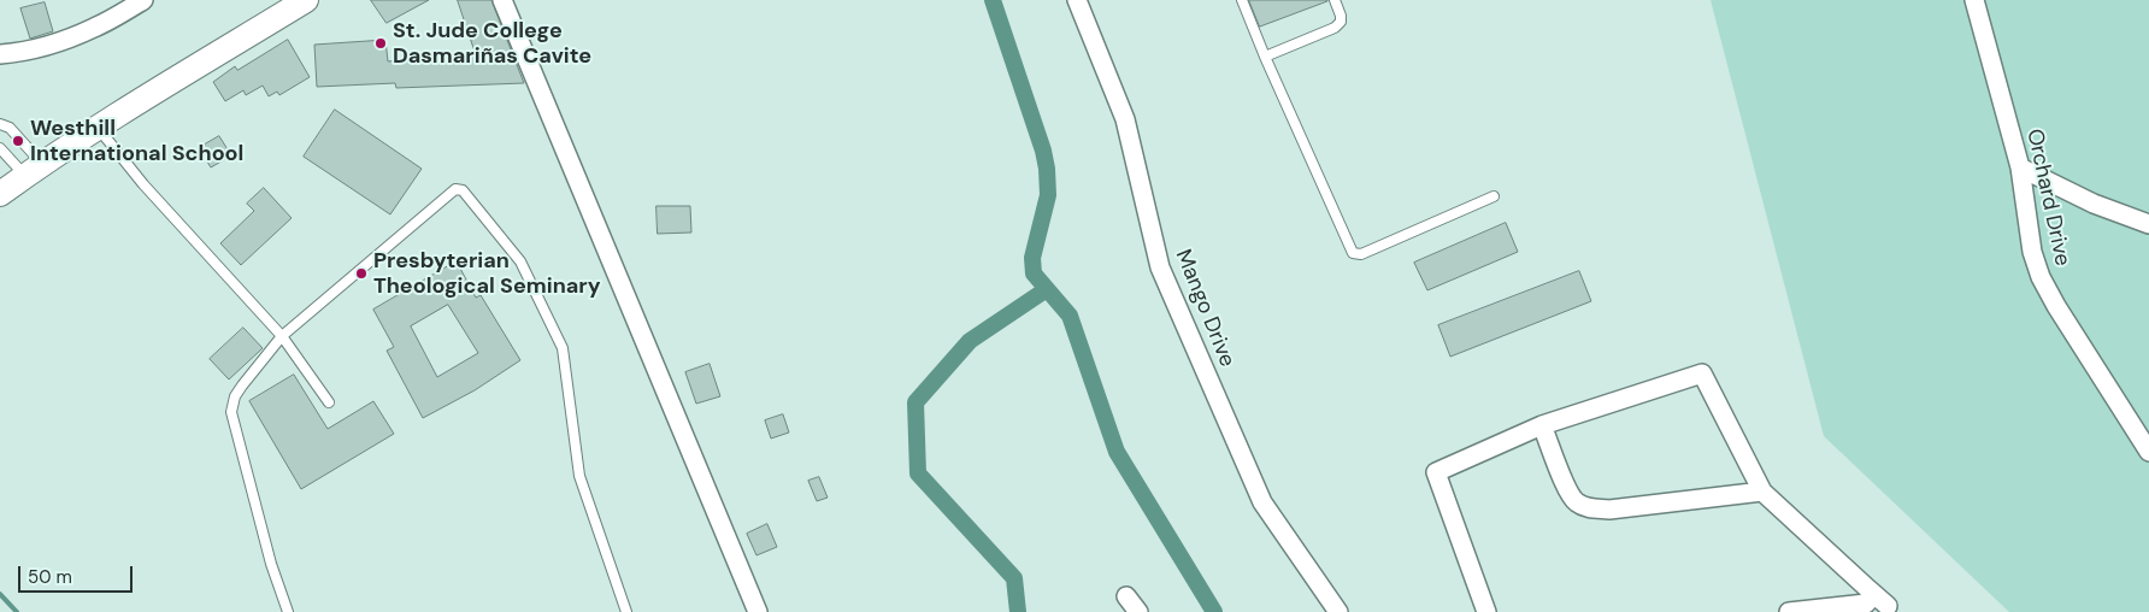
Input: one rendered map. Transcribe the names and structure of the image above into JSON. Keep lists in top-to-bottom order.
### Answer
{
  "streets": {
    "street": ["Orchard Drive", "Mango Drive"]
  },
  "places": ["St. Jude College Dasmariñas Cavite", "Westhill International School", "Presbyterian Theological Seminary"],
  "scale_bar": "50 m"
}
